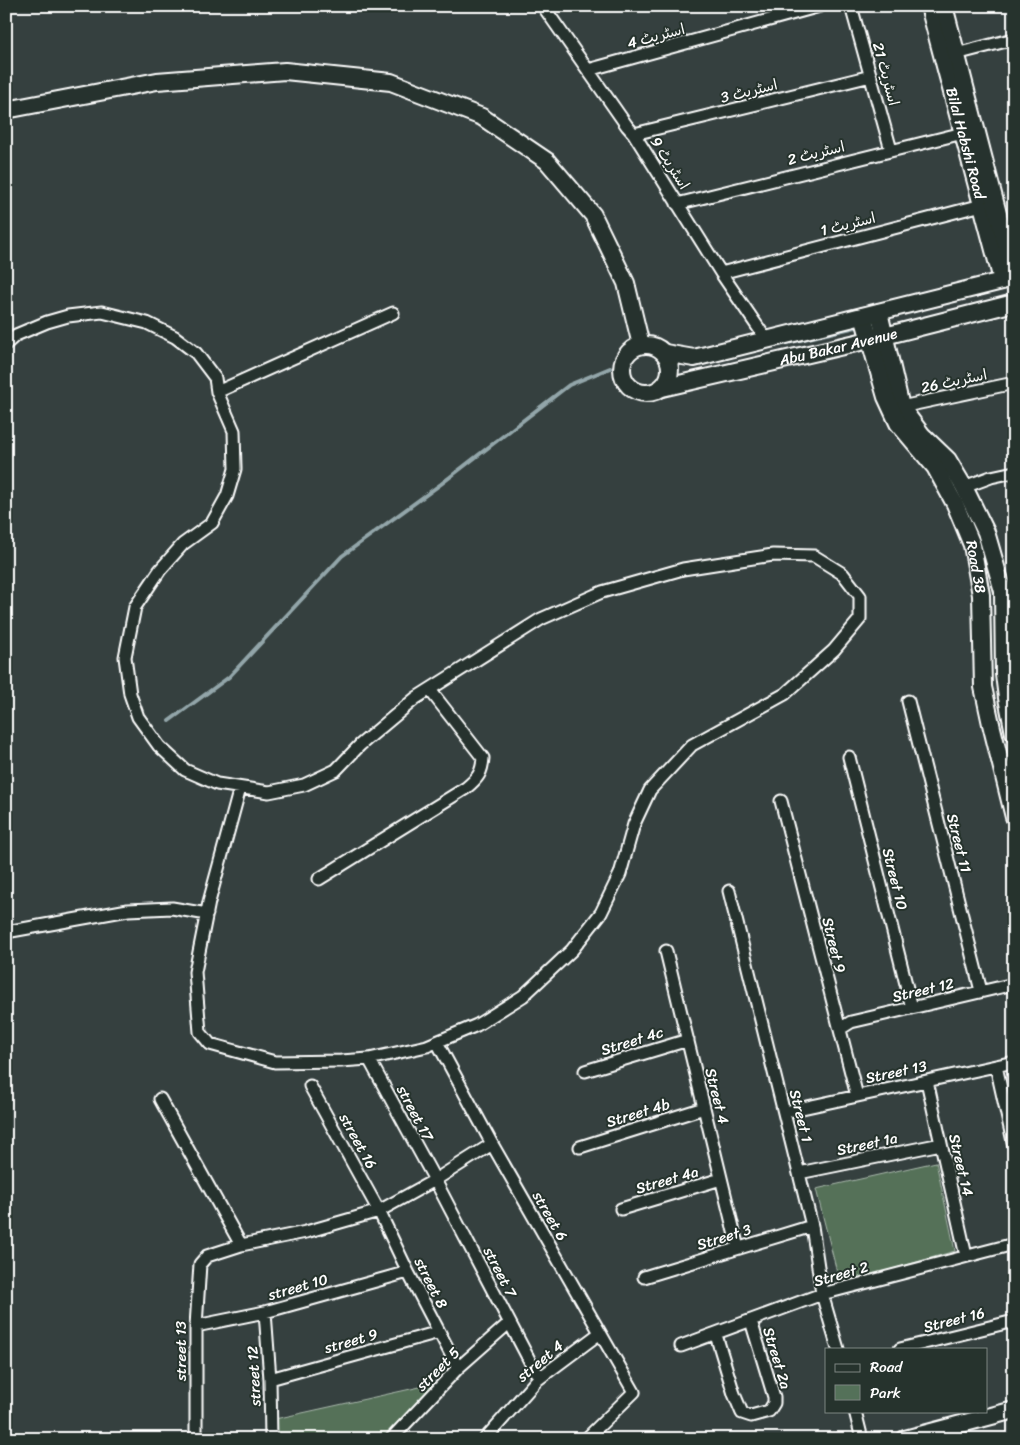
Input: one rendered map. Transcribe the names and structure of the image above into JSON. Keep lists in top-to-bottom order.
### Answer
{
  "streets": {
    "street": [
      "اسٹریٹ 4",
      "اسٹریٹ 21",
      "اسٹریٹ 3",
      "Bilal Habshi Road",
      "اسٹریٹ 2",
      "اسٹریٹ 9",
      "اسٹریٹ 1",
      "Abu Bakar Avenue",
      "اسٹریٹ 26",
      "Road 38",
      "Street 11",
      "Street 10",
      "Street 9",
      "Street 12",
      "Street 4c",
      "Street 13",
      "Street 4",
      "street 17",
      "Street 4b",
      "Street 1",
      "street 16",
      "Street 1a",
      "Street 14",
      "Street 4a",
      "street 6",
      "Street 3",
      "street 7",
      "Street 2",
      "street 8",
      "street 10",
      "Street 16",
      "street 9",
      "street 13",
      "Street 2a",
      "street 4",
      "street 5",
      "street 12"
    ]
  },
  "crossings": [
    ["اسٹریٹ 4", "اسٹریٹ 9"],
    ["اسٹریٹ 21", "اسٹریٹ 3"],
    ["اسٹریٹ 21", "اسٹریٹ 2"],
    ["اسٹریٹ 3", "اسٹریٹ 9"],
    ["Bilal Habshi Road", "اسٹریٹ 2"],
    ["Bilal Habshi Road", "اسٹریٹ 1"],
    ["Bilal Habshi Road", "Abu Bakar Avenue"],
    ["اسٹریٹ 2", "اسٹریٹ 9"],
    ["اسٹریٹ 9", "اسٹریٹ 1"],
    ["اسٹریٹ 9", "Abu Bakar Avenue"],
    ["Abu Bakar Avenue", "Road 38"],
    ["اسٹریٹ 26", "Road 38"],
    ["Street 11", "Street 12"],
    ["Street 10", "Street 12"],
    ["Street 9", "Street 12"],
    ["Street 9", "Street 13"],
    ["Street 4c", "Street 4"],
    ["Street 13", "Street 1"],
    ["Street 13", "Street 14"],
    ["Street 4", "Street 4b"],
    ["Street 4", "Street 4a"],
    ["Street 4", "Street 3"],
    ["street 17", "street 7"],
    ["Street 1", "Street 1a"],
    ["Street 1", "Street 3"],
    ["Street 1", "Street 2"],
    ["street 16", "street 8"],
    ["Street 1a", "Street 14"],
    ["Street 14", "Street 2"],
    ["street 6", "street 4"],
    ["street 7", "street 4"],
    ["street 7", "street 5"],
    ["Street 2", "Street 2a"],
    ["street 8", "street 10"],
    ["street 8", "street 9"],
    ["street 8", "street 5"],
    ["street 10", "street 13"],
    ["street 10", "street 12"],
    ["street 9", "street 12"]
  ],
  "legend": ["Road", "Park"]
}
